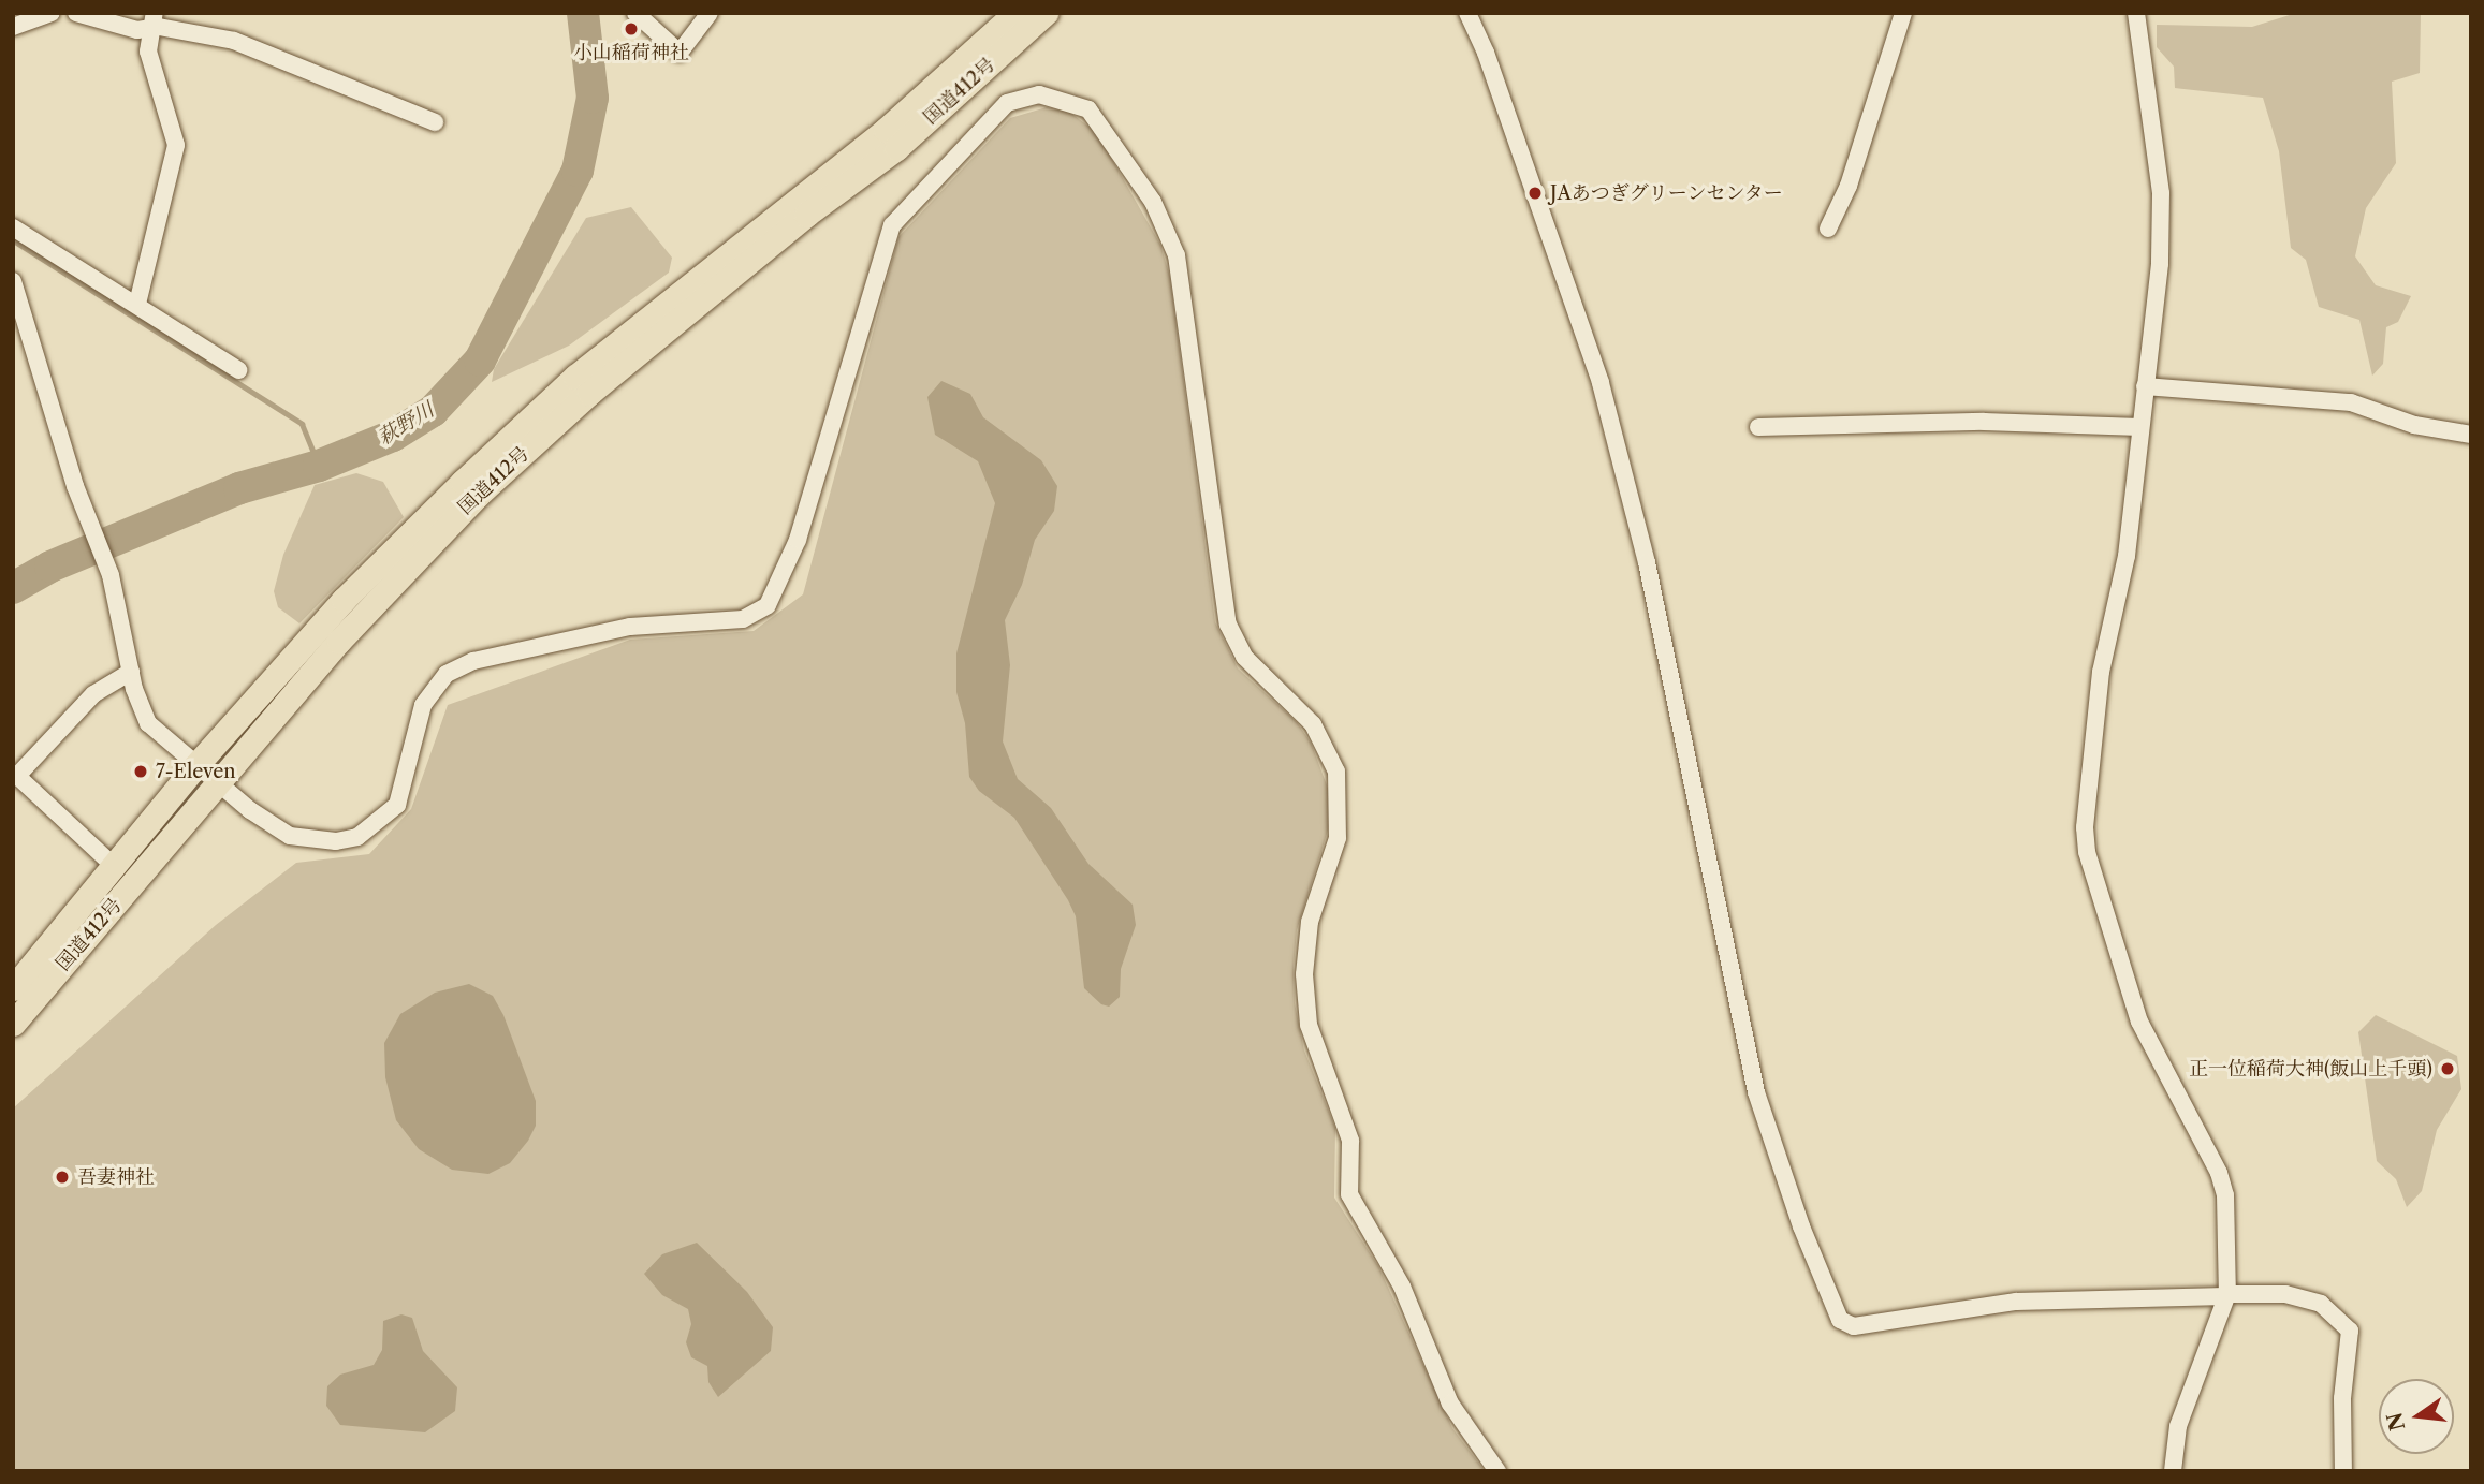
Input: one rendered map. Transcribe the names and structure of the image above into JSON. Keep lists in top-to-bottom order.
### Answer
{
  "streets": {
    "highway": ["国道412号"]
  },
  "water": ["萩野川"],
  "places": [
    "小山稲荷神社",
    "JAあつぎグリーンセンター",
    "7-Eleven",
    "正一位稲荷大神(飯山上千頭)",
    "吾妻神社"
  ],
  "north": "left"
}
